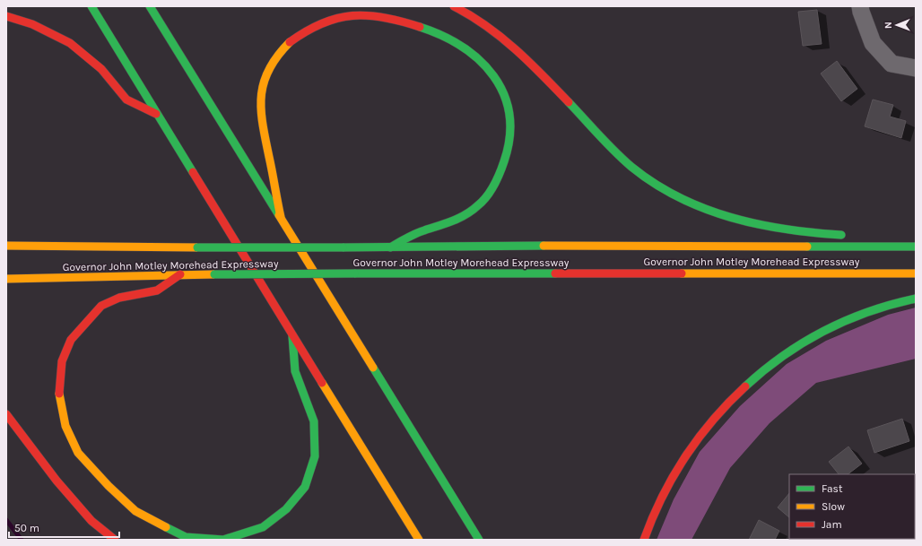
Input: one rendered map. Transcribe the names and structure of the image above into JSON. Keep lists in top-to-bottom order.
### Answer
{
  "streets": {
    "highway": ["Governor John Motley Morehead Expressway"]
  },
  "legend": ["Fast", "Slow", "Jam"],
  "scale_bar": "50 m",
  "north": "left"
}
